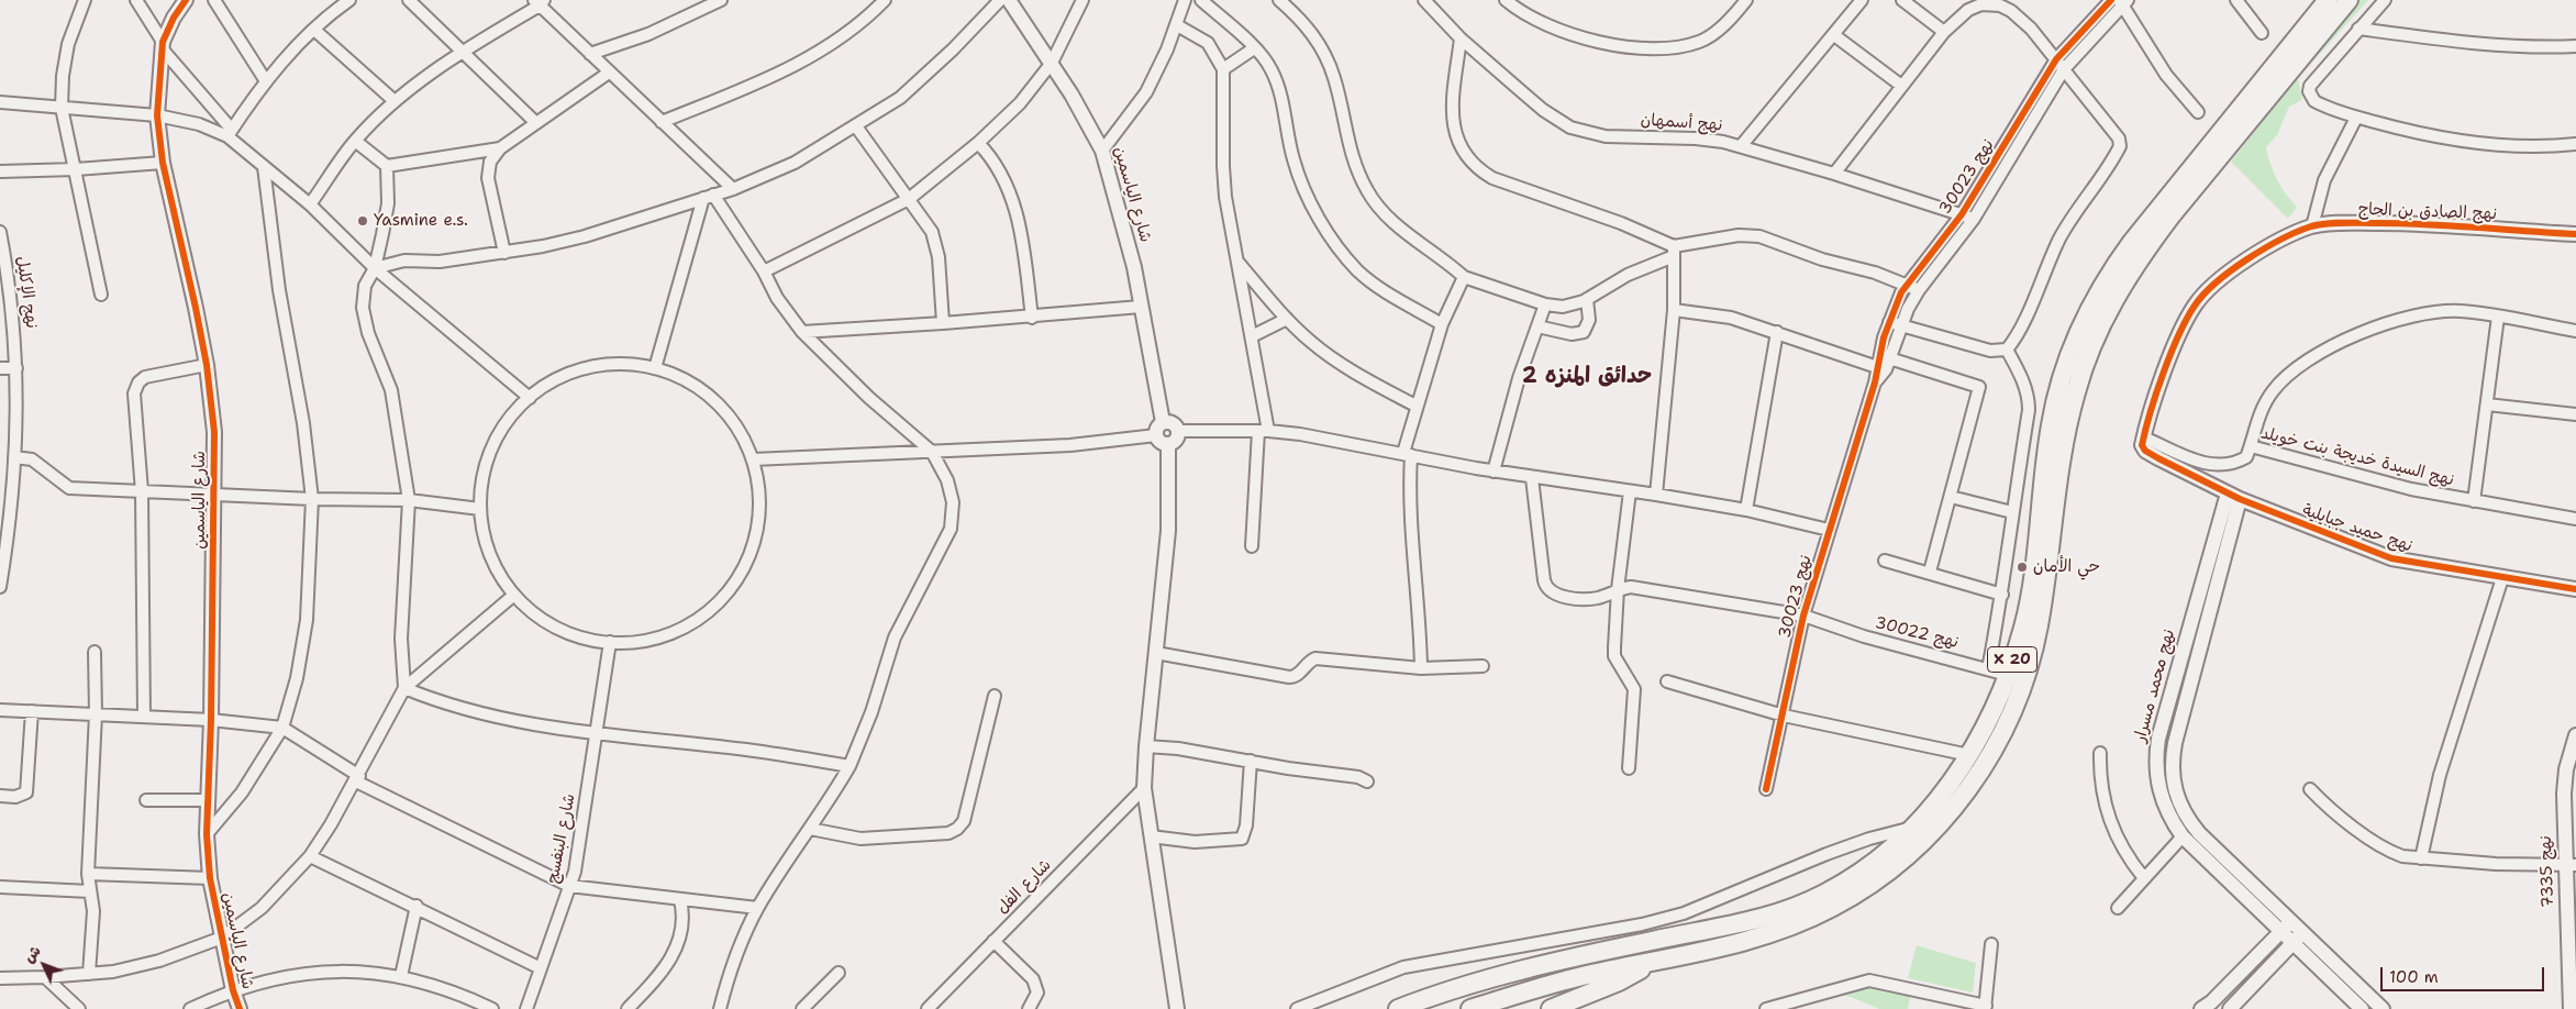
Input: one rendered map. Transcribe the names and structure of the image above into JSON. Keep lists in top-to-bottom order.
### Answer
{
  "streets": {
    "highway": ["X 20"],
    "street": [
      "نهج أسمهان",
      "نهج 30023",
      "شارع الياسمين",
      "نهج الصادق بن الحاج",
      "نهج الإكليل",
      "نهج السيدة خديجة بنت خويلد",
      "نهج حميد جبايلية",
      "نهج 30022",
      "نهج محمد مسرار",
      "شارع البنفسج",
      "نهج 7335",
      "شارع الفل"
    ]
  },
  "crossings": [
    ["نهج أسمهان", "نهج 30023"],
    ["نهج 30023", "نهج 30022"],
    ["نهج الصادق بن الحاج", "نهج السيدة خديجة بنت خويلد"],
    ["نهج الصادق بن الحاج", "نهج حميد جبايلية"],
    ["نهج السيدة خديجة بنت خويلد", "نهج حميد جبايلية"],
    ["نهج حميد جبايلية", "نهج محمد مسرار"],
    ["نهج 30022", "X 20"]
  ],
  "districts": ["حدائق المنزه 2"],
  "places": ["Yasmine e.s.", "حي الأمان"],
  "scale_bar": "100 m",
  "north": "top left"
}
